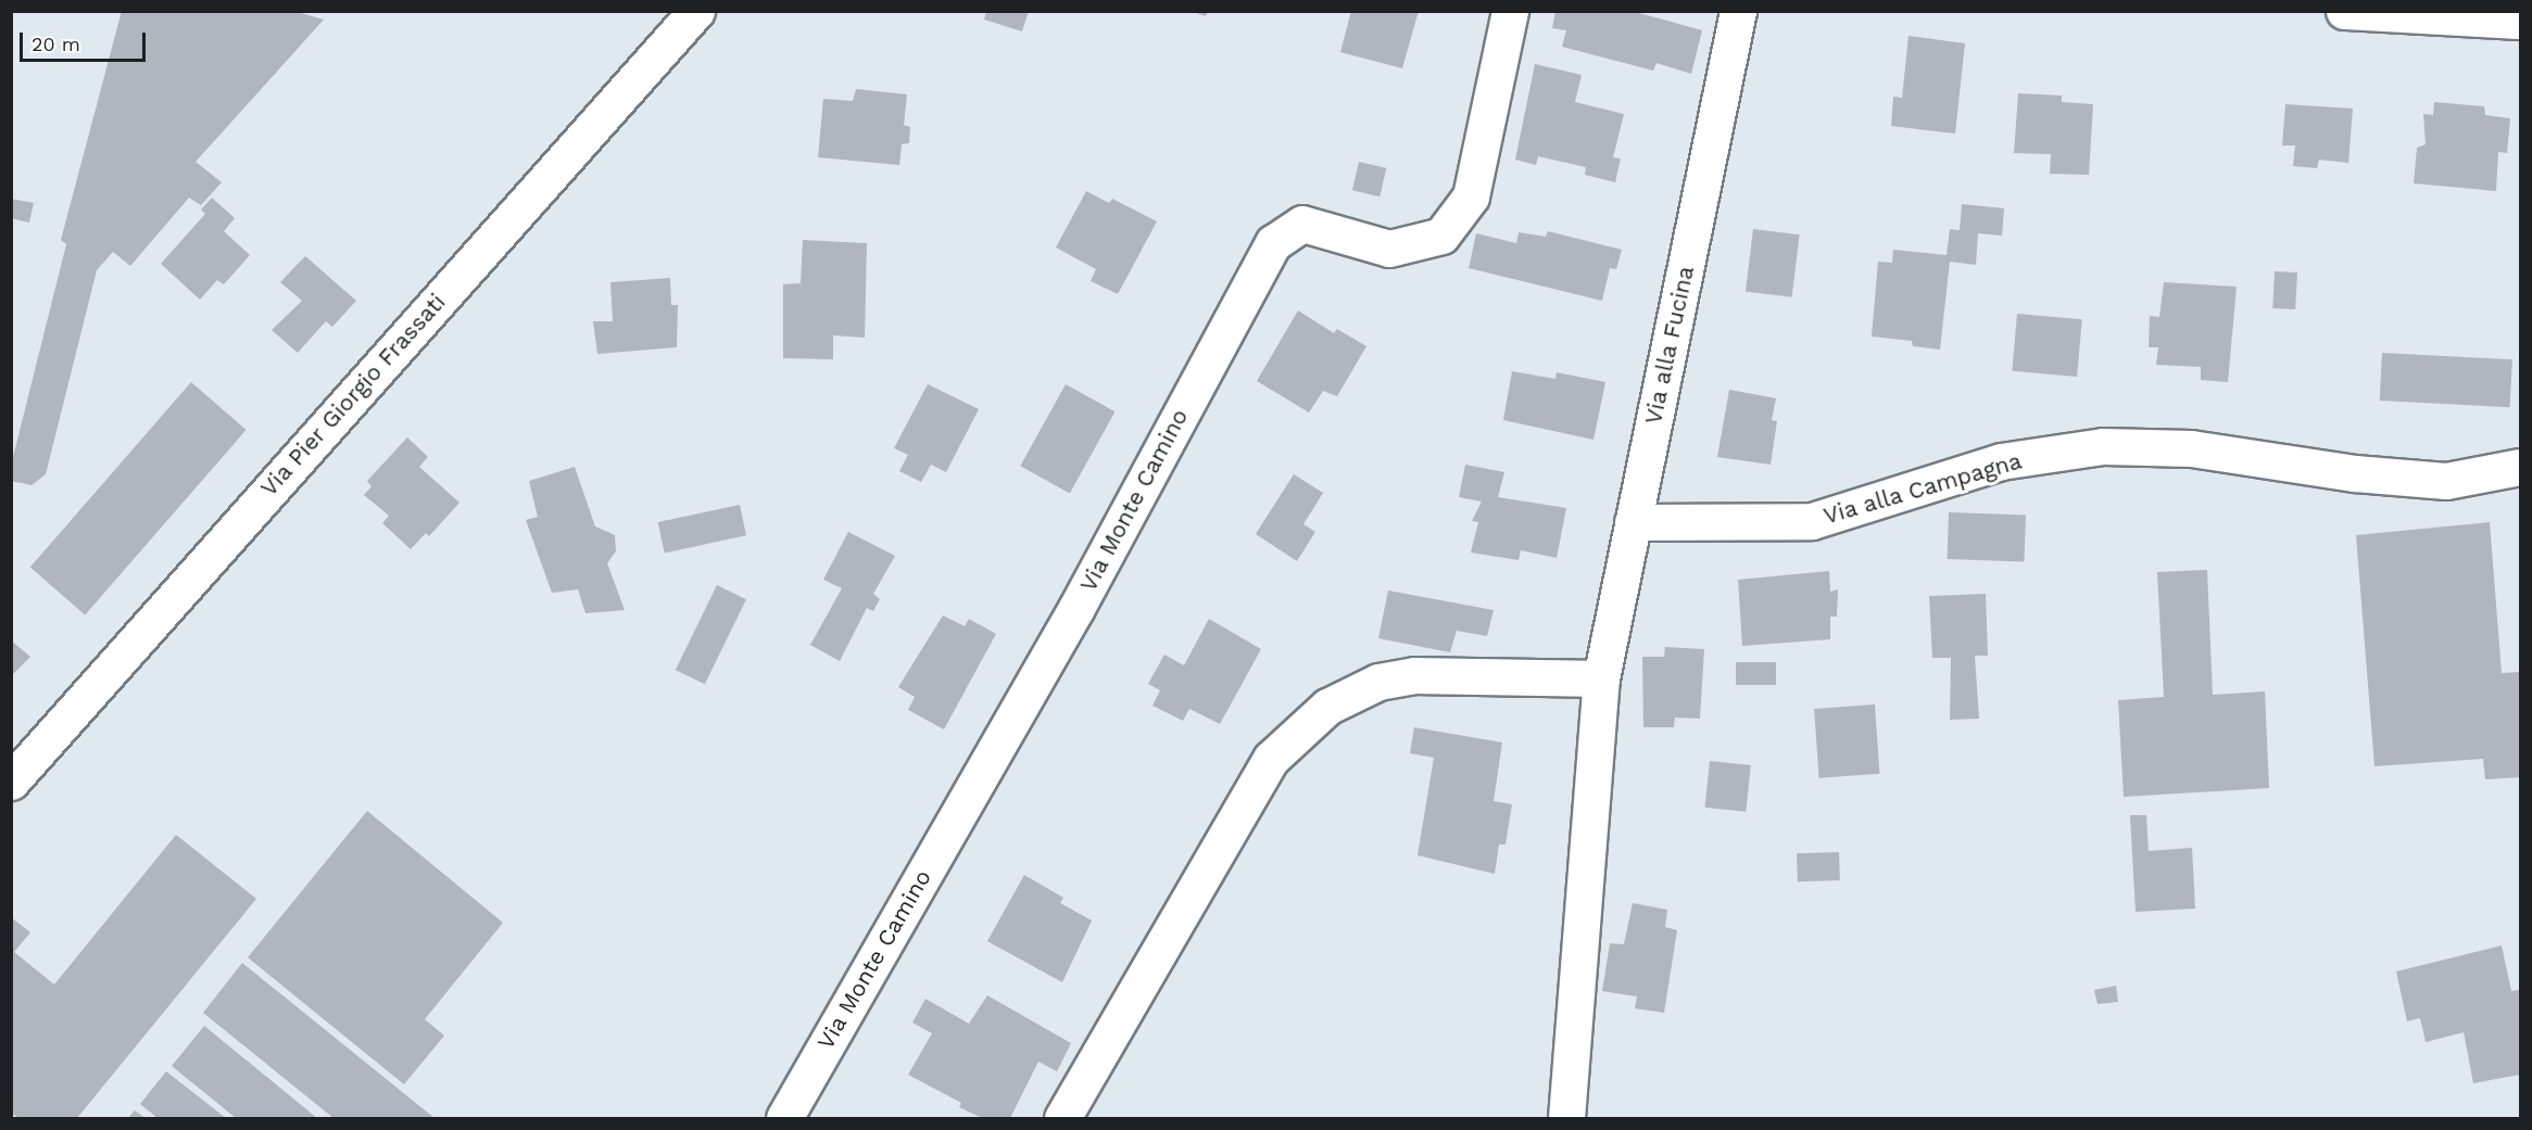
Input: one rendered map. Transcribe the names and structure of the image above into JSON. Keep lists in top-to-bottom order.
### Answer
{
  "streets": {
    "street": [
      "Via alla Fucina",
      "Via Pier Giorgio Frassati",
      "Via alla Campagna",
      "Via Monte Camino"
    ]
  },
  "crossings": [
    ["Via alla Fucina", "Via alla Campagna"]
  ],
  "scale_bar": "20 m"
}
